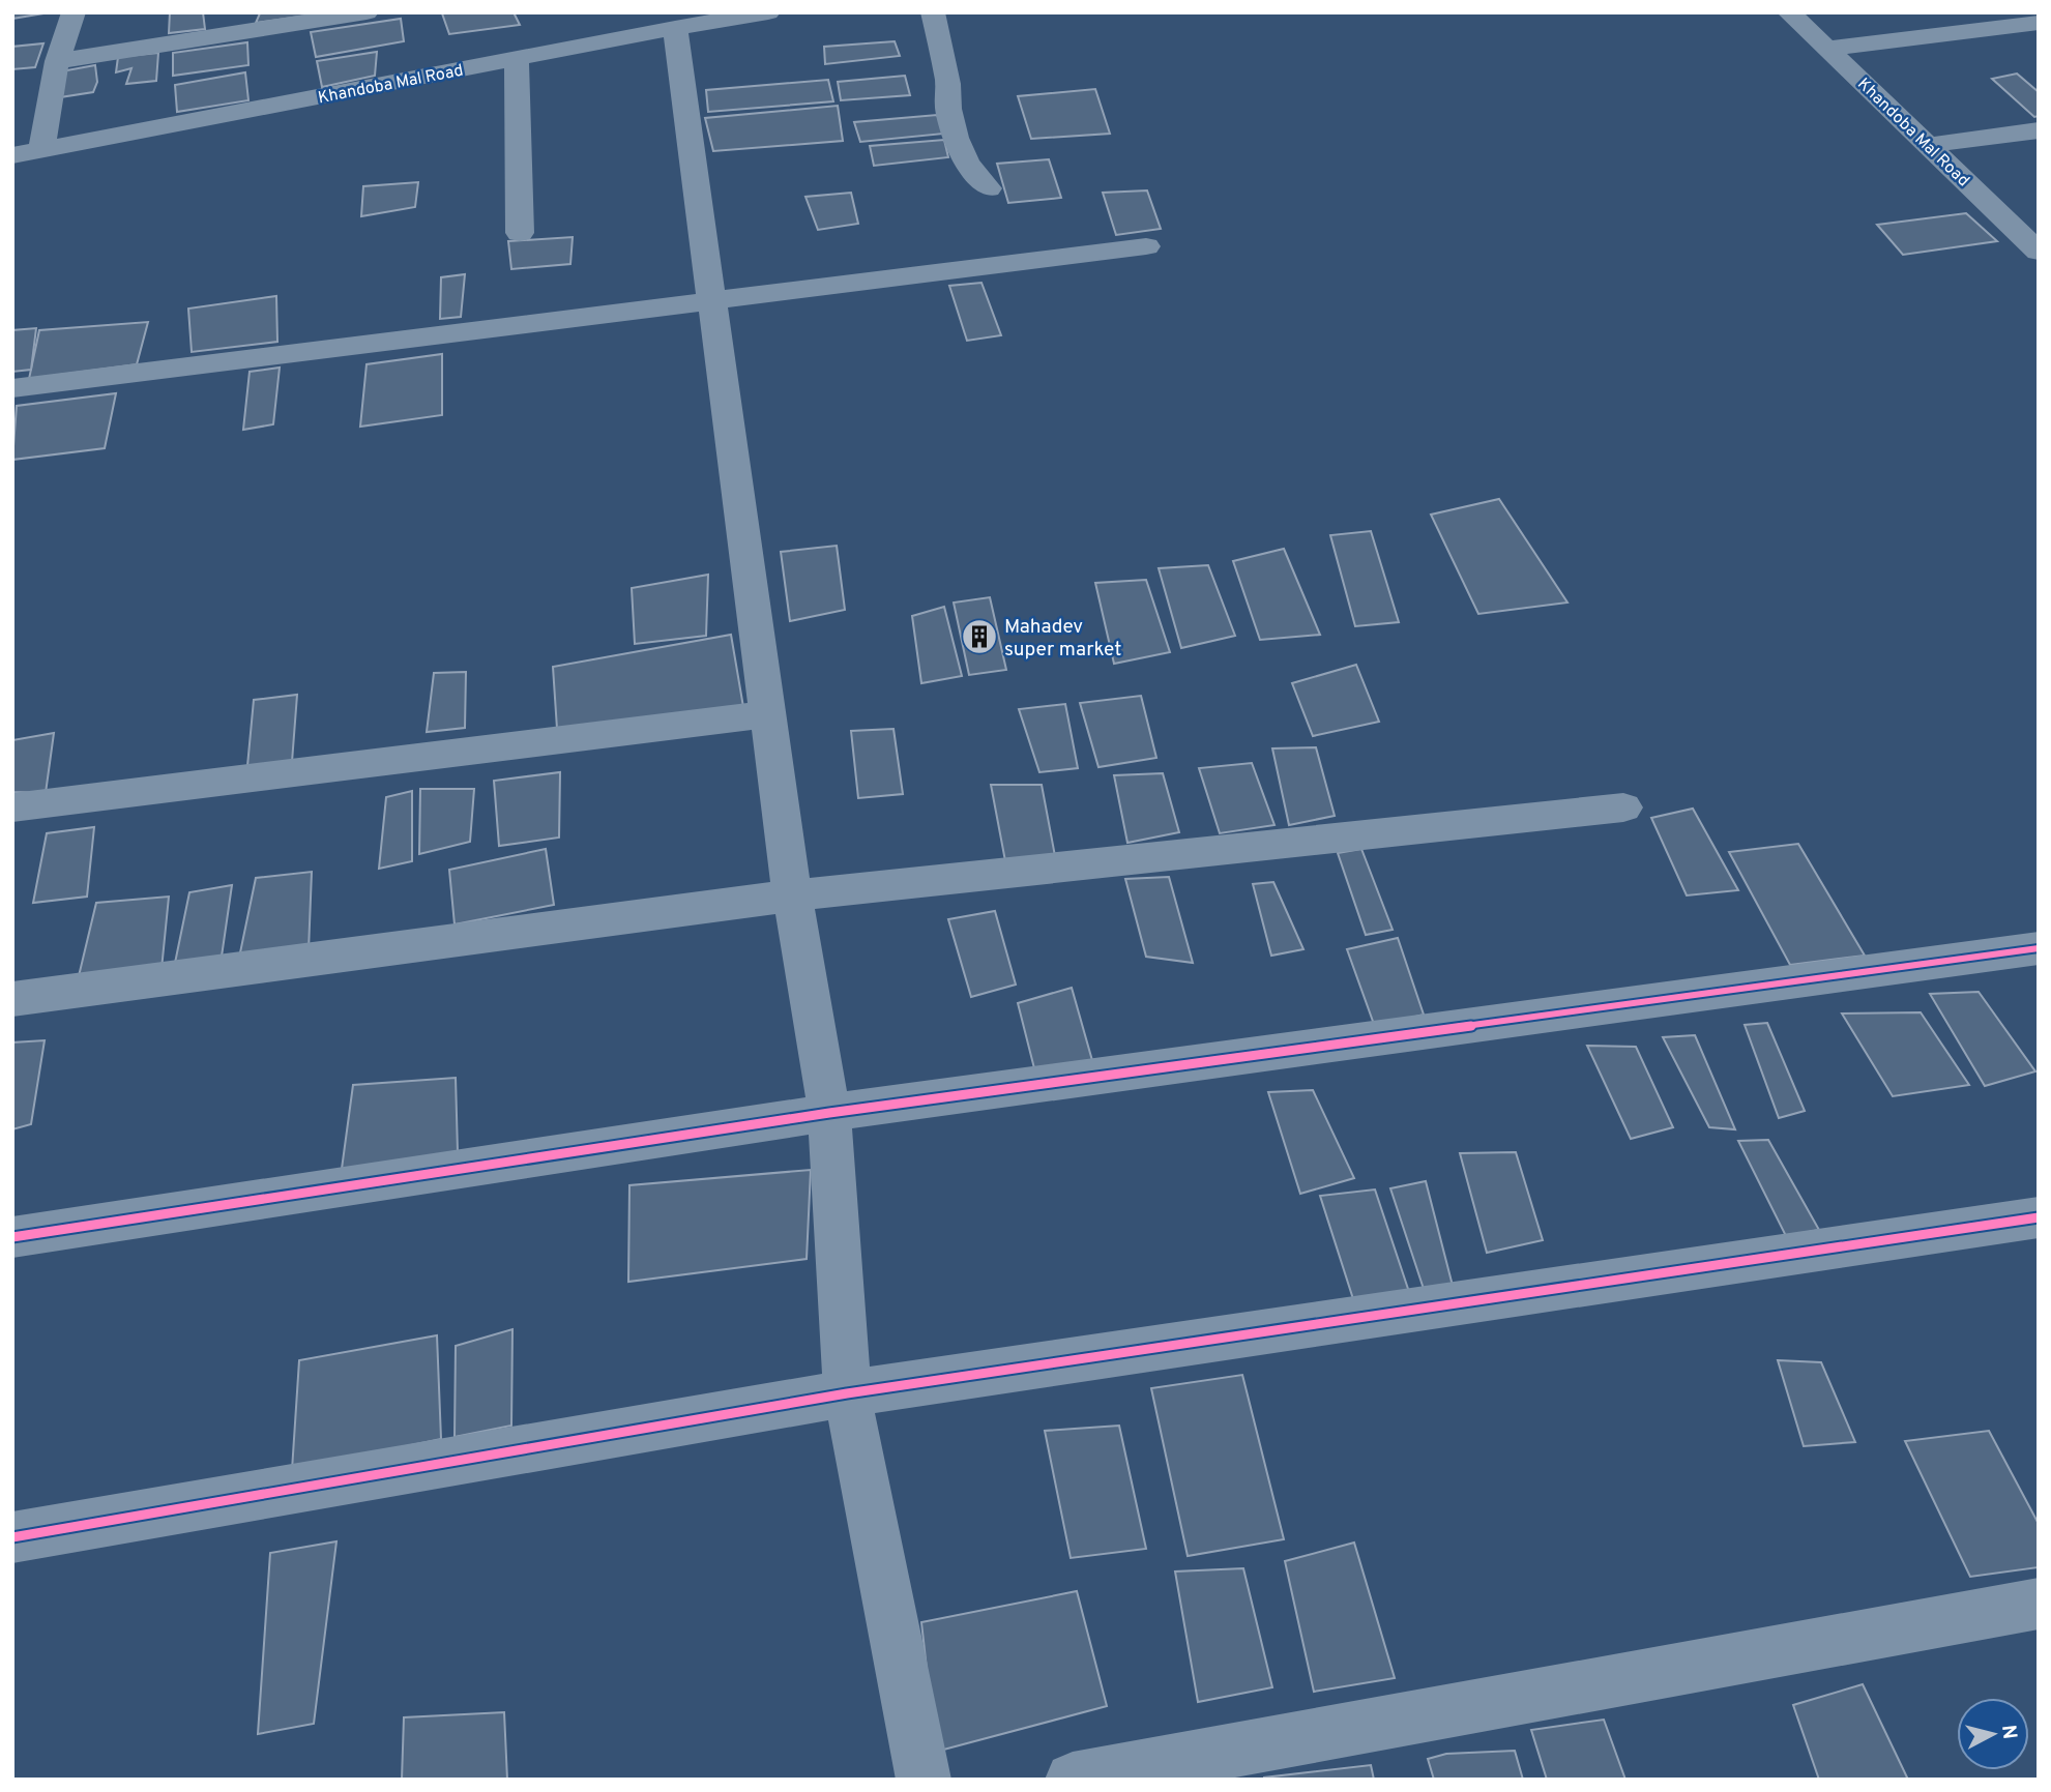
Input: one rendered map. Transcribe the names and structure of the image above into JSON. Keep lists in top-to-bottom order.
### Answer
{
  "streets": {
    "street": ["Khandoba Mal Road"]
  },
  "places": {
    "building": ["Mahadev super market"]
  },
  "north": "right"
}
